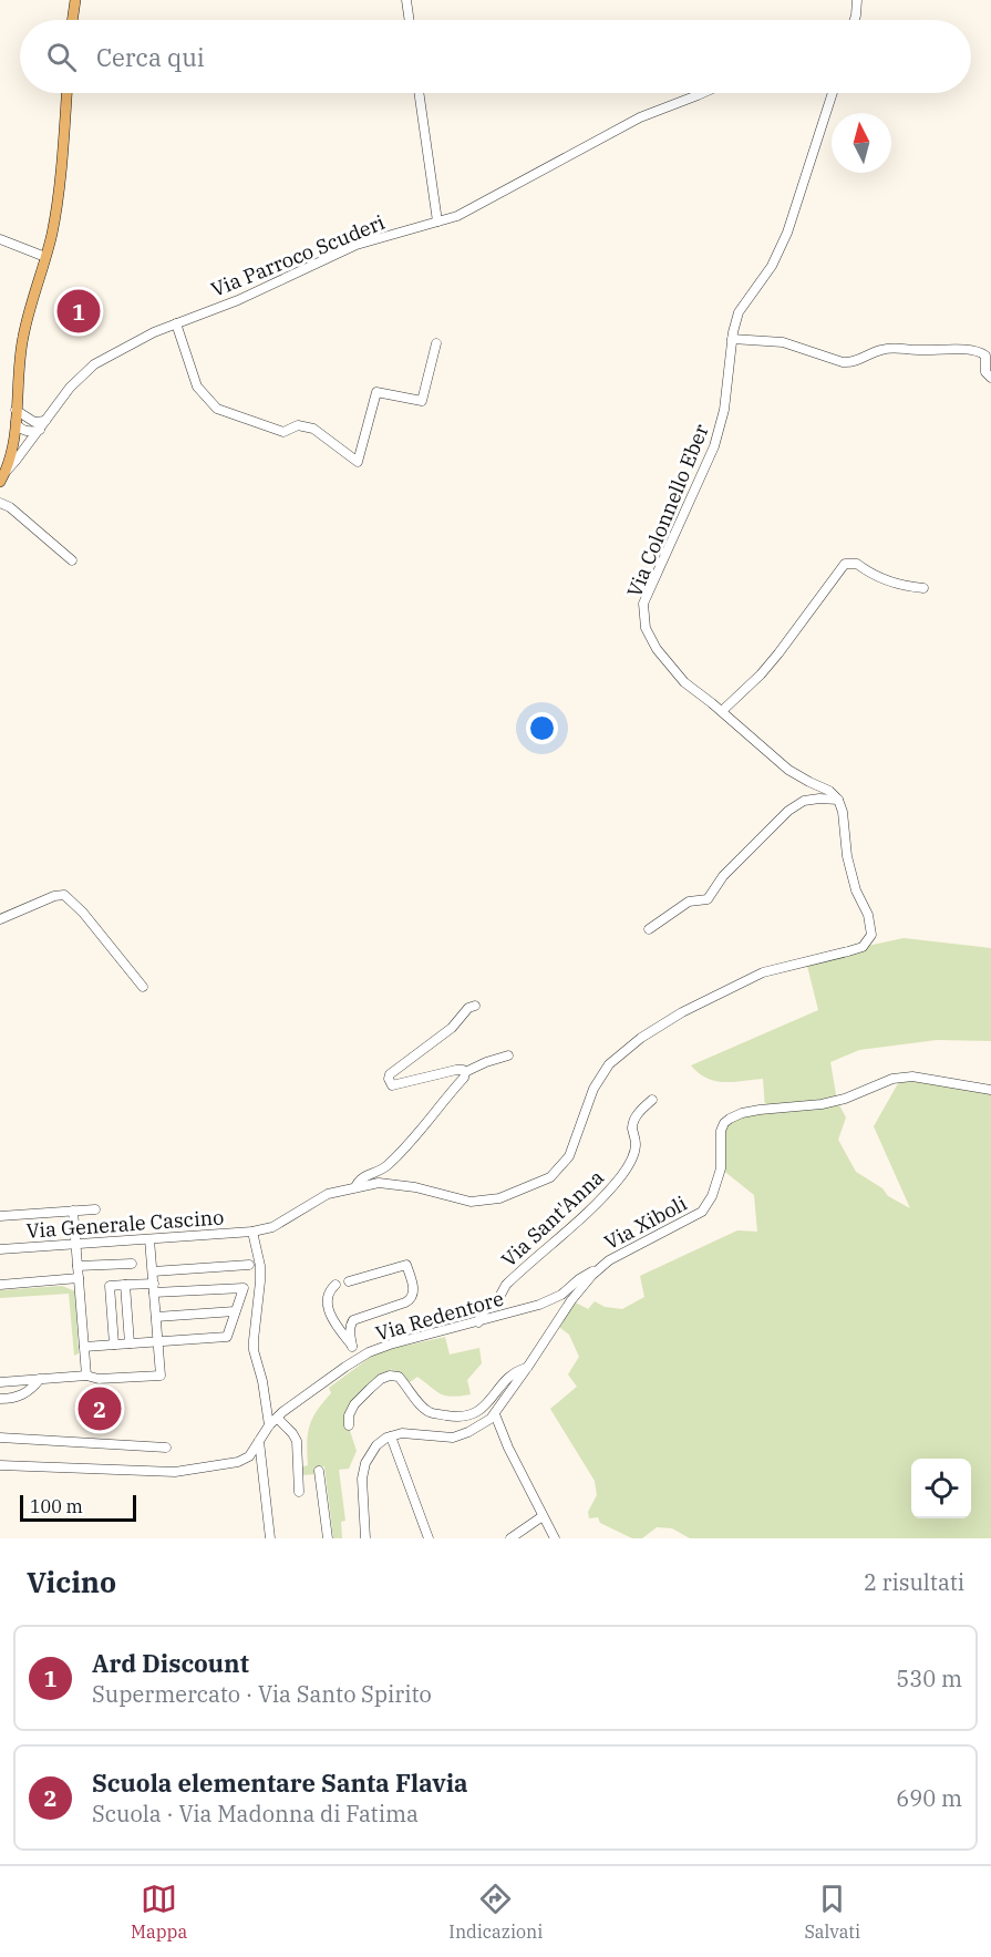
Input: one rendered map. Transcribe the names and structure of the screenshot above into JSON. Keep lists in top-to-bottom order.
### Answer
{
  "streets": {
    "street": [
      "Via Parroco Scuderi",
      "Via Colonnello Eber",
      "Via Sant'Anna",
      "Via Xiboli",
      "Via Generale Cascino",
      "Via Redentore"
    ]
  },
  "crossings": [
    ["Via Sant'Anna", "Via Redentore"],
    ["Via Xiboli", "Via Redentore"]
  ],
  "scale_bar": "100 m",
  "north": "top",
  "page": {
    "search": "Cerca qui",
    "pins": ["1", "2"],
    "scale": "100 m",
    "heading": ["Vicino", "2 risultati"],
    "list": [
      {
        "mark": "1",
        "name": "Ard Discount",
        "note": "Supermercato · Via Santo Spirito",
        "value": "530 m"
      },
      {
        "mark": "2",
        "name": "Scuola elementare Santa Flavia",
        "note": "Scuola · Via Madonna di Fatima",
        "value": "690 m"
      }
    ],
    "nav": ["Mappa", "Indicazioni", "Salvati"]
  }
}
